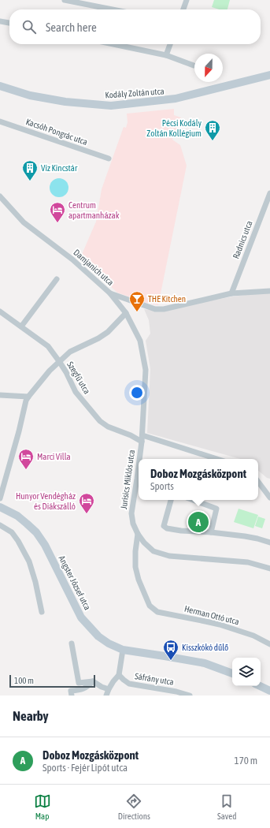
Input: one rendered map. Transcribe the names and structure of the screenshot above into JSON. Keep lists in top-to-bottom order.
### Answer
{
  "streets": {
    "street": [
      "Kodály Zoltán utca",
      "Kacsóh Pongrác utca",
      "Radnics utca",
      "Damjanich utca",
      "Szegfű utca",
      "Jurisics Miklós utca",
      "Angster József utca",
      "Herman Ottó utca",
      "Sáfrány utca"
    ]
  },
  "crossings": [
    ["Radnics utca", "Damjanich utca"],
    ["Damjanich utca", "Jurisics Miklós utca"],
    ["Szegfű utca", "Jurisics Miklós utca"],
    ["Jurisics Miklós utca", "Herman Ottó utca"]
  ],
  "places": {
    "building": ["Pécsi Kodály Zoltán Kollégium", "Víz Kincstár"],
    "hotel": ["Centrum apartmanházak", "Marci Villa", "Hunyor Vendégház és Diákszálló"],
    "bar": ["THE Kitchen"],
    "bus stop": ["Kisszkókó dűlő"]
  },
  "scale_bar": "100 m",
  "north": "bottom",
  "page": {
    "search": "Search here",
    "popup": ["Doboz Mozgásközpont", "Sports"],
    "pins": "A",
    "scale": "100 m",
    "heading": "Nearby",
    "list": [
      {
        "mark": "A",
        "name": "Doboz Mozgásközpont",
        "note": "Sports · Fejér Lipót utca",
        "value": "170 m"
      }
    ],
    "nav": ["Map", "Directions", "Saved"]
  }
}
